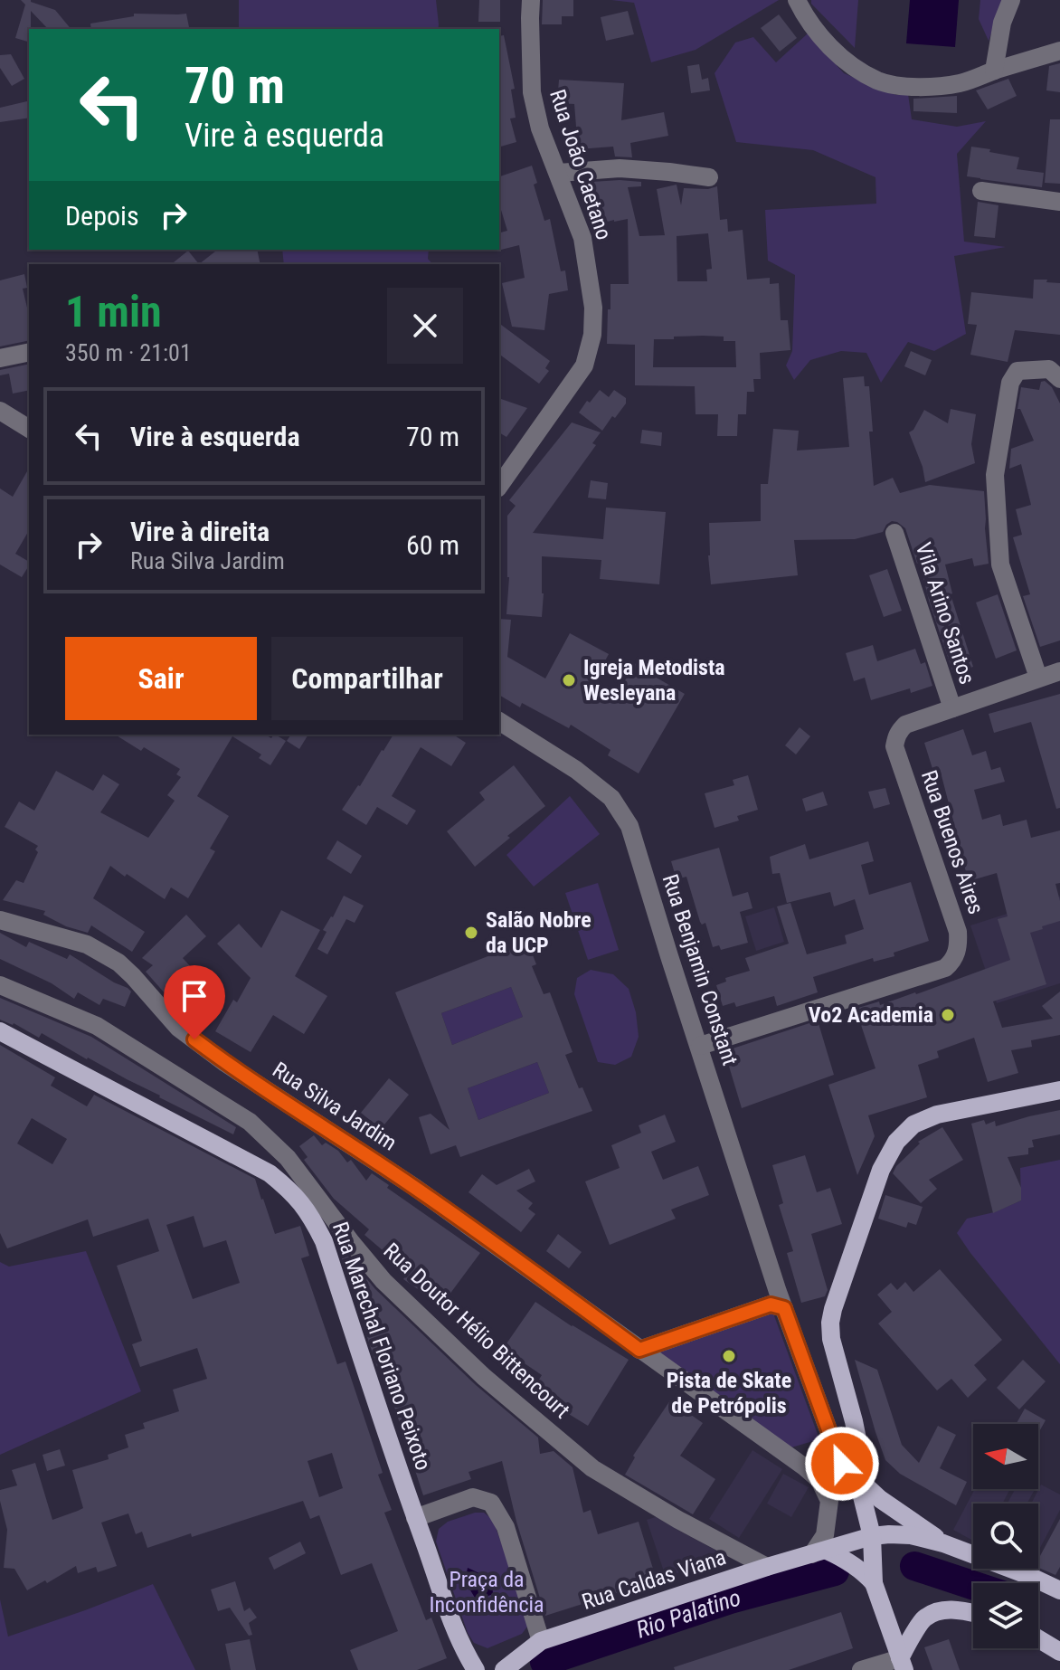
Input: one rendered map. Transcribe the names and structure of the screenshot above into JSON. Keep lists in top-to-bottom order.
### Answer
{
  "streets": {
    "main road": ["Rua Marechal Floriano Peixoto", "Rua Caldas Viana"],
    "street": [
      "Rua João Caetano",
      "Vila Arino Santos",
      "Rua Buenos Aires",
      "Rua Benjamin Constant",
      "Rua Silva Jardim",
      "Rua Doutor Hélio Bittencourt"
    ]
  },
  "crossings": [
    ["Vila Arino Santos", "Rua Buenos Aires"],
    ["Rua Buenos Aires", "Rua Benjamin Constant"],
    ["Rua Doutor Hélio Bittencourt", "Rua Caldas Viana"]
  ],
  "water": ["Rio Palatino"],
  "parks": ["Praça da Inconfidência"],
  "places": [
    "Igreja Metodista Wesleyana",
    "Salão Nobre da UCP",
    "Vo2 Academia",
    "Pista de Skate de Petrópolis"
  ],
  "north": "left",
  "page": {
    "turn": ["70 m", "Vire à esquerda"],
    "then": "Depois",
    "heading": ["1 min", "350 m · 21:01"],
    "list": [
      {
        "name": "Vire à esquerda",
        "value": "70 m"
      },
      {
        "name": "Vire à direita",
        "note": "Rua Silva Jardim",
        "value": "60 m"
      }
    ],
    "buttons": ["Sair", "Compartilhar"]
  }
}
